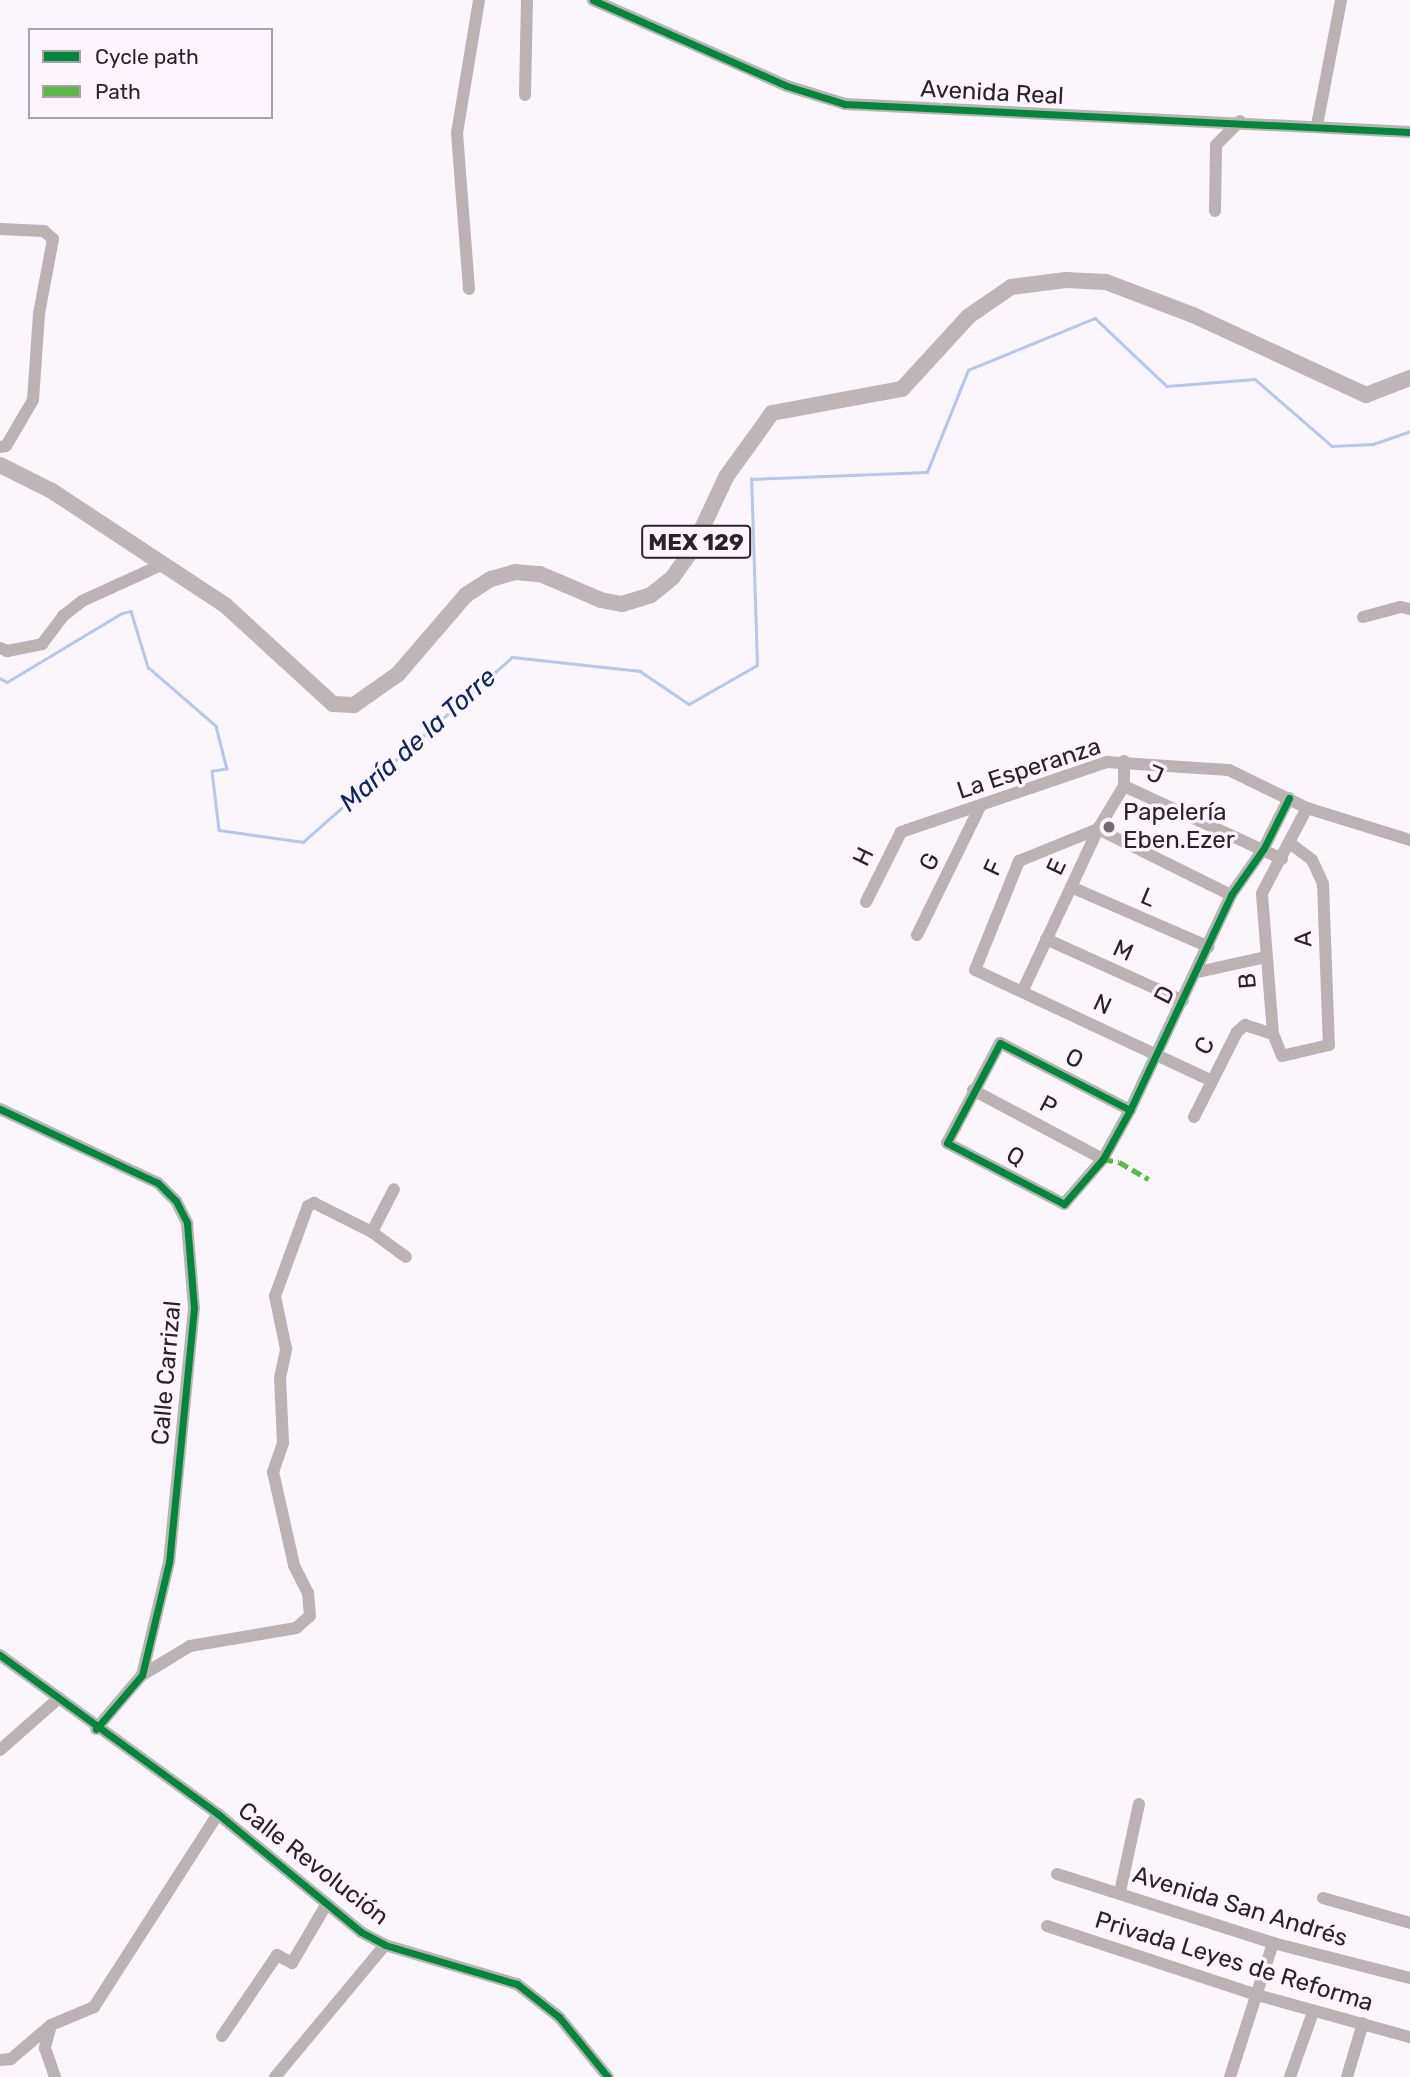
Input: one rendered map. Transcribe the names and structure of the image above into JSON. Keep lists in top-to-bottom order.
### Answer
{
  "streets": {
    "main road": ["MEX 129"],
    "street": [
      "Avenida Real",
      "La Esperanza",
      "J",
      "H",
      "G",
      "E",
      "F",
      "L",
      "A",
      "M",
      "B",
      "D",
      "N",
      "C",
      "O",
      "P",
      "Q",
      "Calle Carrizal",
      "Calle Revolución",
      "Avenida San Andrés",
      "Privada Leyes de Reforma"
    ]
  },
  "crossings": [
    ["La Esperanza", "H"],
    ["La Esperanza", "G"],
    ["La Esperanza", "D"],
    ["J", "E"],
    ["J", "B"],
    ["J", "D"],
    ["E", "F"],
    ["E", "L"],
    ["E", "M"],
    ["E", "N"],
    ["F", "N"],
    ["L", "D"],
    ["A", "B"],
    ["A", "C"],
    ["M", "D"],
    ["B", "C"],
    ["D", "N"],
    ["D", "O"],
    ["D", "P"],
    ["D", "Q"],
    ["N", "C"],
    ["O", "P"],
    ["O", "Q"],
    ["P", "Q"],
    ["Calle Carrizal", "Calle Revolución"]
  ],
  "water": ["María de la Torre"],
  "places": ["Papelería Eben.Ezer"],
  "legend": ["Cycle path", "Path"]
}
